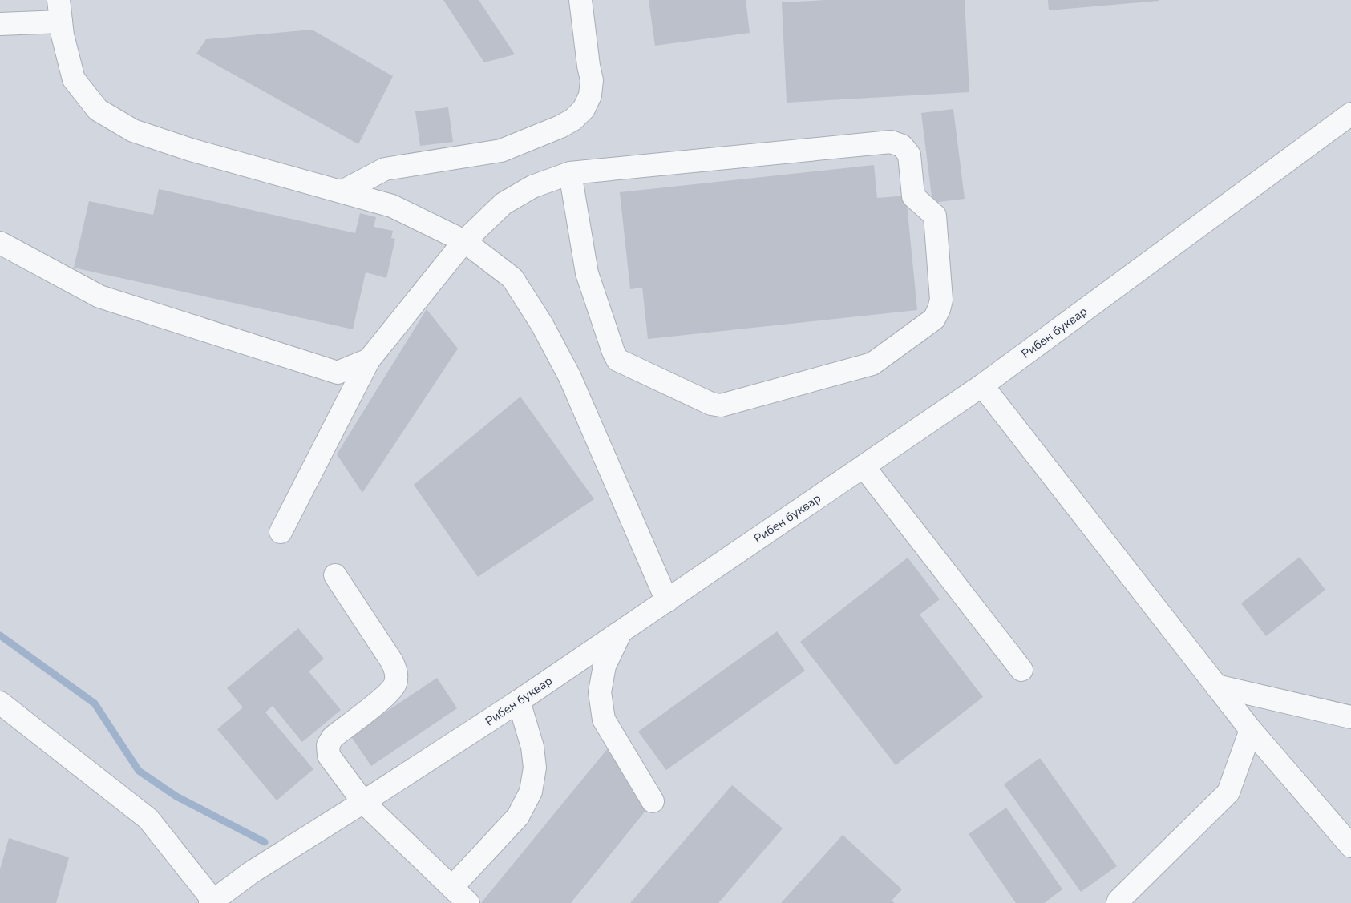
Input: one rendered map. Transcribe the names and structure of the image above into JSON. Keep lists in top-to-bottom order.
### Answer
{
  "streets": {
    "street": ["Рибен буквар"]
  }
}
